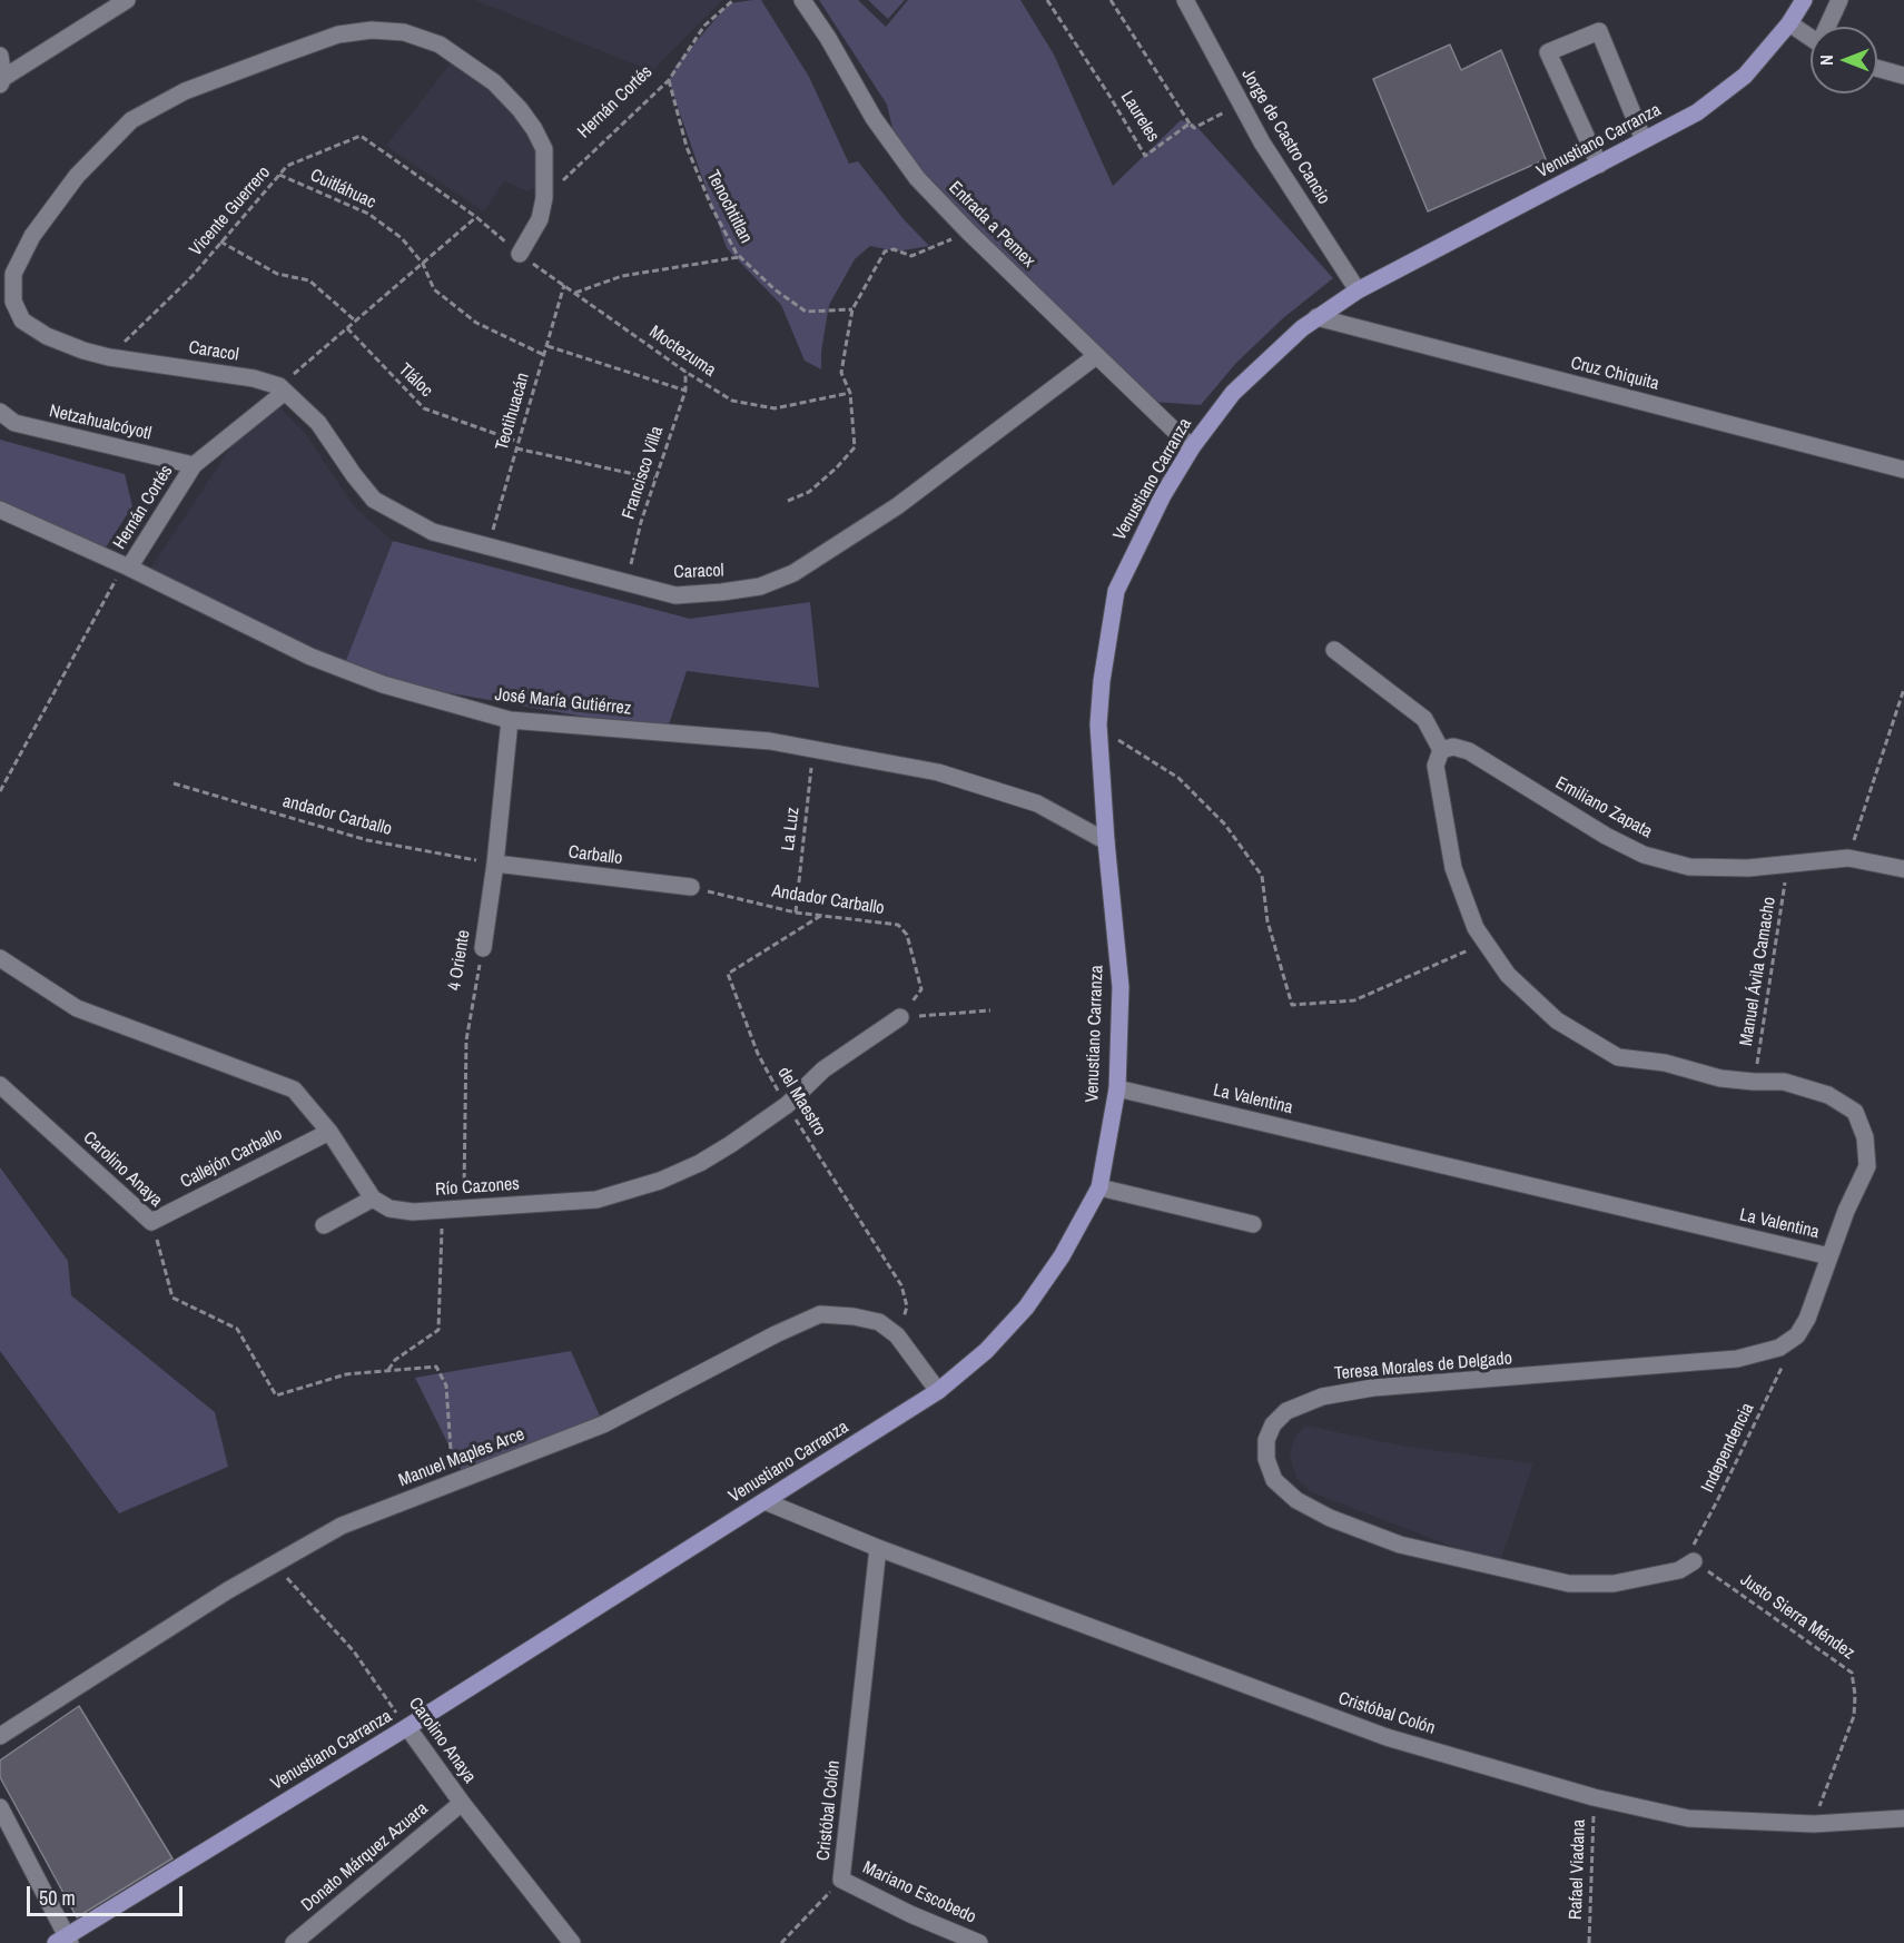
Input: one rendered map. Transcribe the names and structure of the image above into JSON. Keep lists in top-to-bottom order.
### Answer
{
  "streets": {
    "main road": ["Venustiano Carranza"],
    "street": [
      "Hernán Cortés",
      "Jorge de Castro Cancio",
      "Entrada a Pemex",
      "Caracol",
      "Cruz Chiquita",
      "Netzahualcóyotl",
      "José María Gutiérrez",
      "Emiliano Zapata",
      "Carballo",
      "4 Oriente",
      "La Valentina",
      "Callejón Carballo",
      "Carolino Anaya",
      "Río Cazones",
      "Teresa Morales de Delgado",
      "Manuel Maples Arce",
      "Cristóbal Colón",
      "Donato Márquez Azuara",
      "Mariano Escobedo"
    ],
    "path": [
      "Laureles",
      "Cuitláhuac",
      "Tenochtitlan",
      "Vicente Guerrero",
      "Moctezuma",
      "Tláloc",
      "Teotihuacán",
      "Francisco Villa",
      "andador Carballo",
      "La Luz",
      "Andador Carballo",
      "Manuel Ávila Camacho",
      "del Maestro",
      "Independencia",
      "Justo Sierra Méndez",
      "Rafael Viadana"
    ]
  },
  "crossings": [
    ["Hernán Cortés", "Tenochtitlan"],
    ["Hernán Cortés", "Caracol"],
    ["Hernán Cortés", "Netzahualcóyotl"],
    ["Hernán Cortés", "José María Gutiérrez"],
    ["Laureles", "Jorge de Castro Cancio"],
    ["Jorge de Castro Cancio", "Venustiano Carranza"],
    ["Venustiano Carranza", "Entrada a Pemex"],
    ["Venustiano Carranza", "Cruz Chiquita"],
    ["Venustiano Carranza", "José María Gutiérrez"],
    ["Venustiano Carranza", "La Valentina"],
    ["Venustiano Carranza", "Carolino Anaya"],
    ["Venustiano Carranza", "Manuel Maples Arce"],
    ["Venustiano Carranza", "Cristóbal Colón"],
    ["Cuitláhuac", "Vicente Guerrero"],
    ["Cuitláhuac", "Teotihuacán"],
    ["Vicente Guerrero", "Caracol"],
    ["Vicente Guerrero", "Moctezuma"],
    ["Entrada a Pemex", "Caracol"],
    ["Caracol", "Moctezuma"],
    ["Caracol", "Teotihuacán"],
    ["Caracol", "Francisco Villa"],
    ["Moctezuma", "Teotihuacán"],
    ["Moctezuma", "Francisco Villa"],
    ["Tláloc", "Teotihuacán"],
    ["José María Gutiérrez", "La Luz"],
    ["José María Gutiérrez", "4 Oriente"],
    ["Emiliano Zapata", "Manuel Ávila Camacho"],
    ["Emiliano Zapata", "La Valentina"],
    ["andador Carballo", "Carballo"],
    ["andador Carballo", "4 Oriente"],
    ["La Luz", "Andador Carballo"],
    ["Carballo", "Andador Carballo"],
    ["Carballo", "4 Oriente"],
    ["Andador Carballo", "del Maestro"],
    ["Andador Carballo", "Río Cazones"],
    ["4 Oriente", "Río Cazones"],
    ["Manuel Ávila Camacho", "La Valentina"],
    ["del Maestro", "Río Cazones"],
    ["del Maestro", "Manuel Maples Arce"],
    ["Callejón Carballo", "Carolino Anaya"],
    ["Carolino Anaya", "Manuel Maples Arce"],
    ["Carolino Anaya", "Donato Márquez Azuara"],
    ["Teresa Morales de Delgado", "Independencia"],
    ["Teresa Morales de Delgado", "Justo Sierra Méndez"],
    ["Independencia", "Justo Sierra Méndez"],
    ["Justo Sierra Méndez", "Cristóbal Colón"],
    ["Cristóbal Colón", "Rafael Viadana"],
    ["Cristóbal Colón", "Mariano Escobedo"]
  ],
  "scale_bar": "50 m",
  "north": "left"
}
